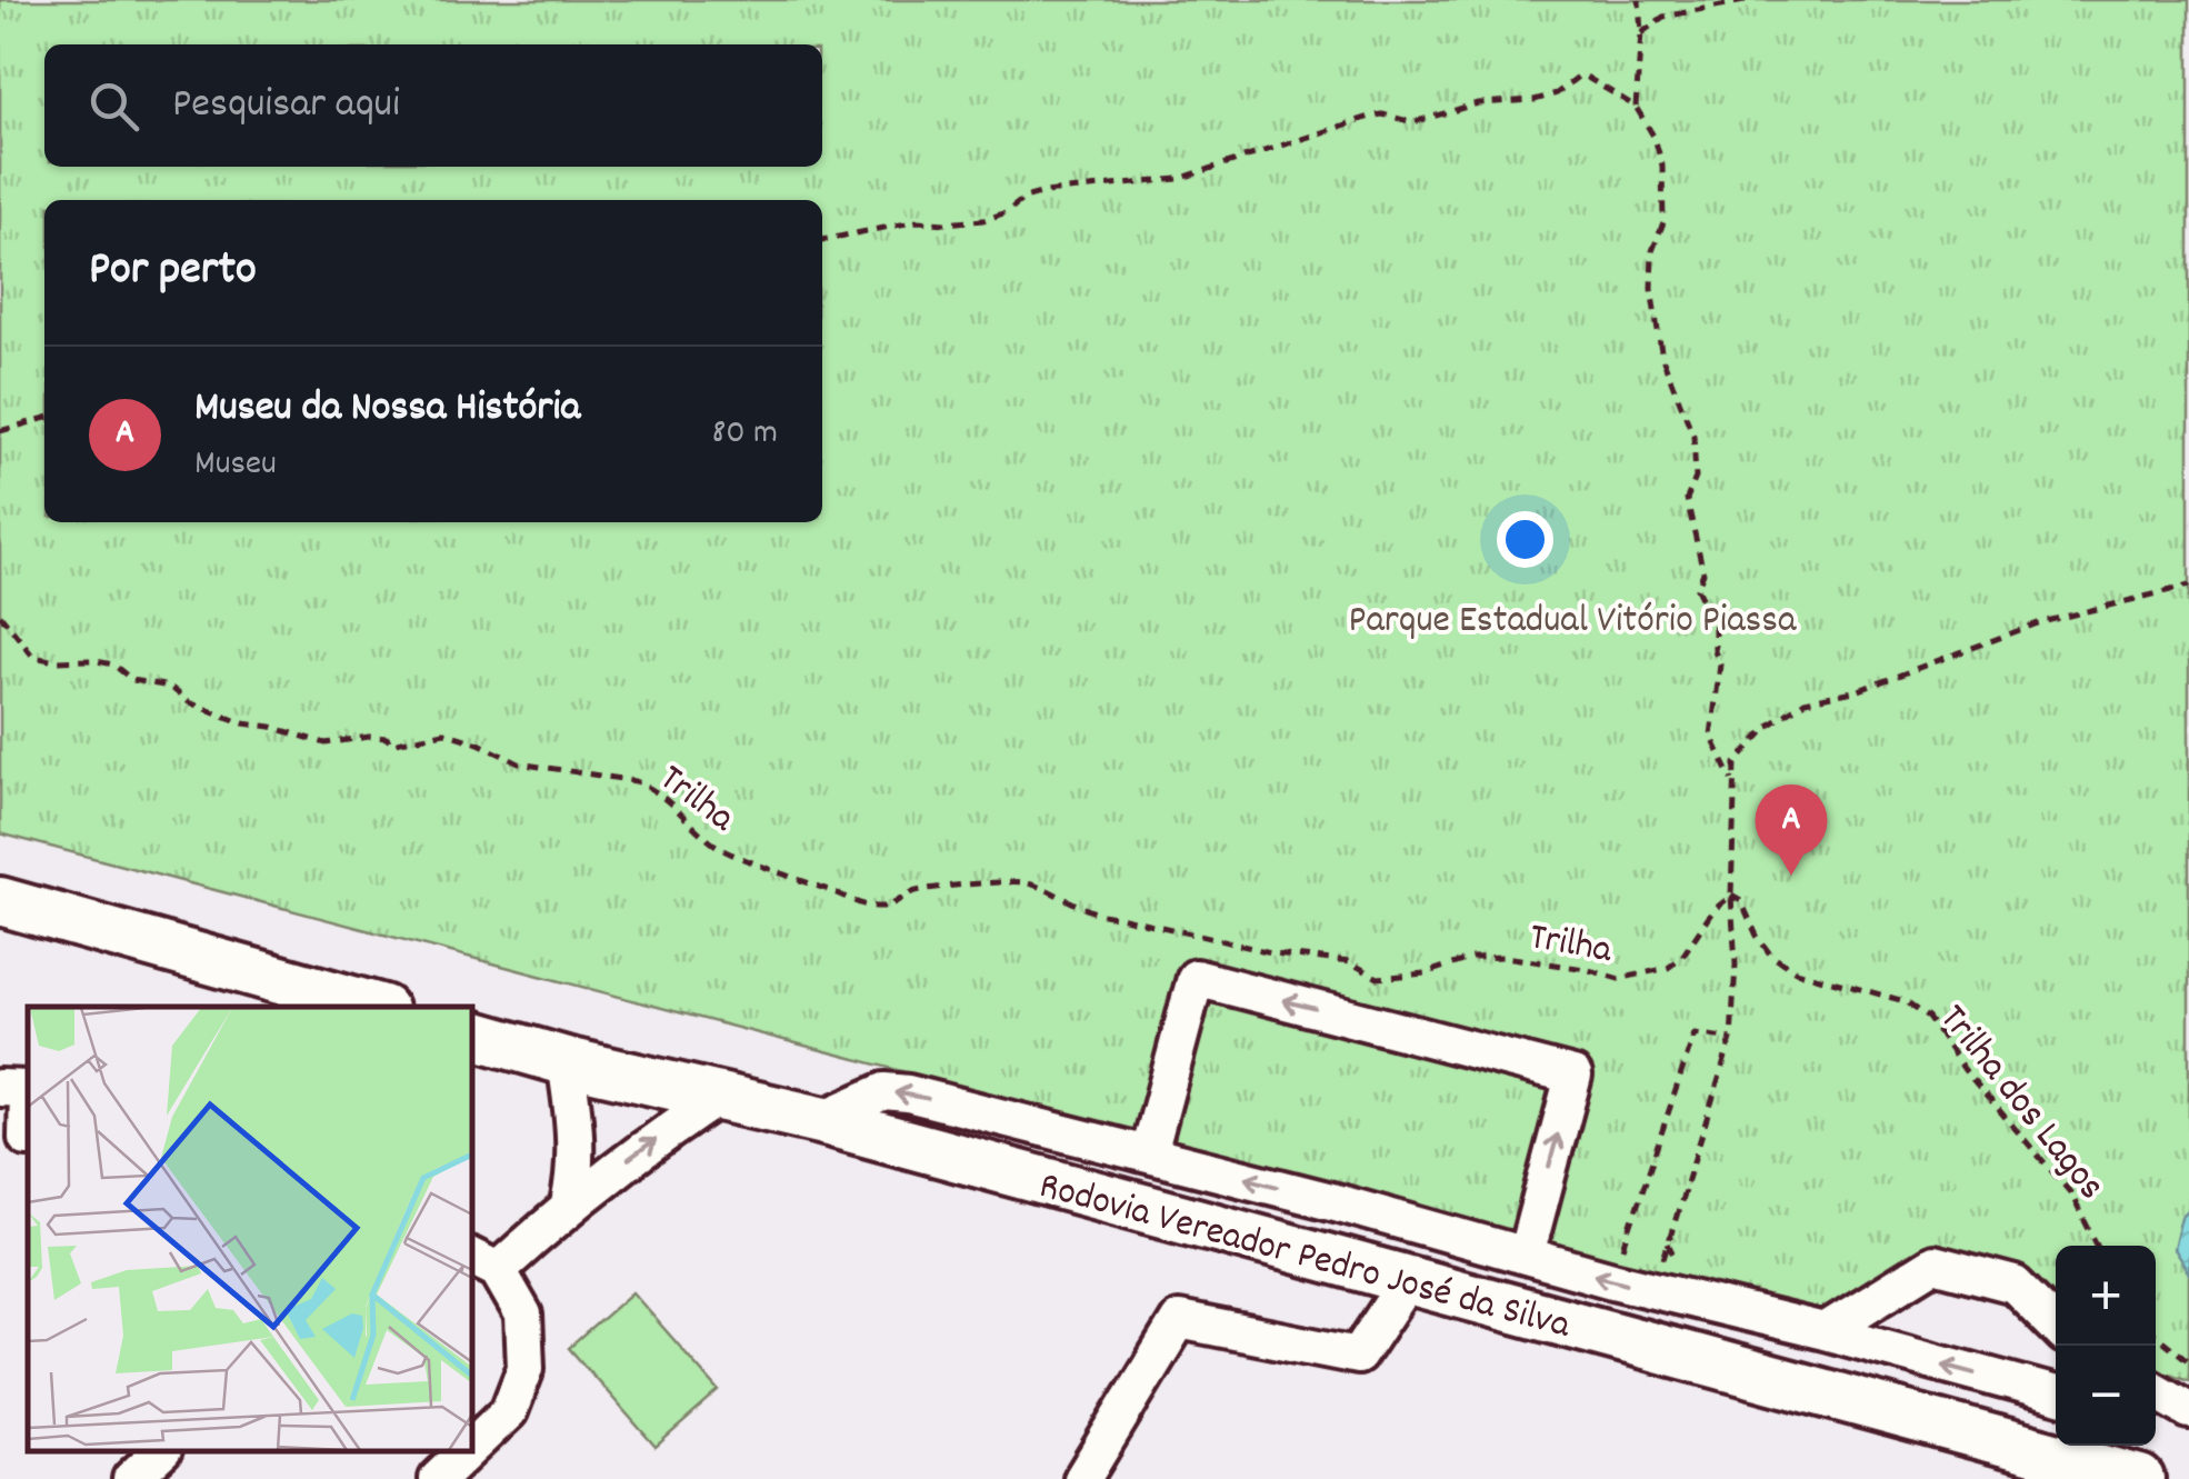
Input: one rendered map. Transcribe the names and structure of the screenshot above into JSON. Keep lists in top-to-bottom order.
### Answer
{
  "streets": {
    "main road": ["Rodovia Vereador Pedro José da Silva"],
    "path": ["Trilha", "Trilha dos Lagos"]
  },
  "crossings": [
    ["Trilha", "Trilha dos Lagos"]
  ],
  "parks": ["Parque Estadual Vitório Piassa"],
  "page": {
    "search": "Pesquisar aqui",
    "heading": "Por perto",
    "list": [
      {
        "mark": "A",
        "name": "Museu da Nossa História",
        "note": "Museu",
        "value": "80 m"
      }
    ],
    "pins": "A",
    "map_buttons": ["+", "−"]
  }
}
